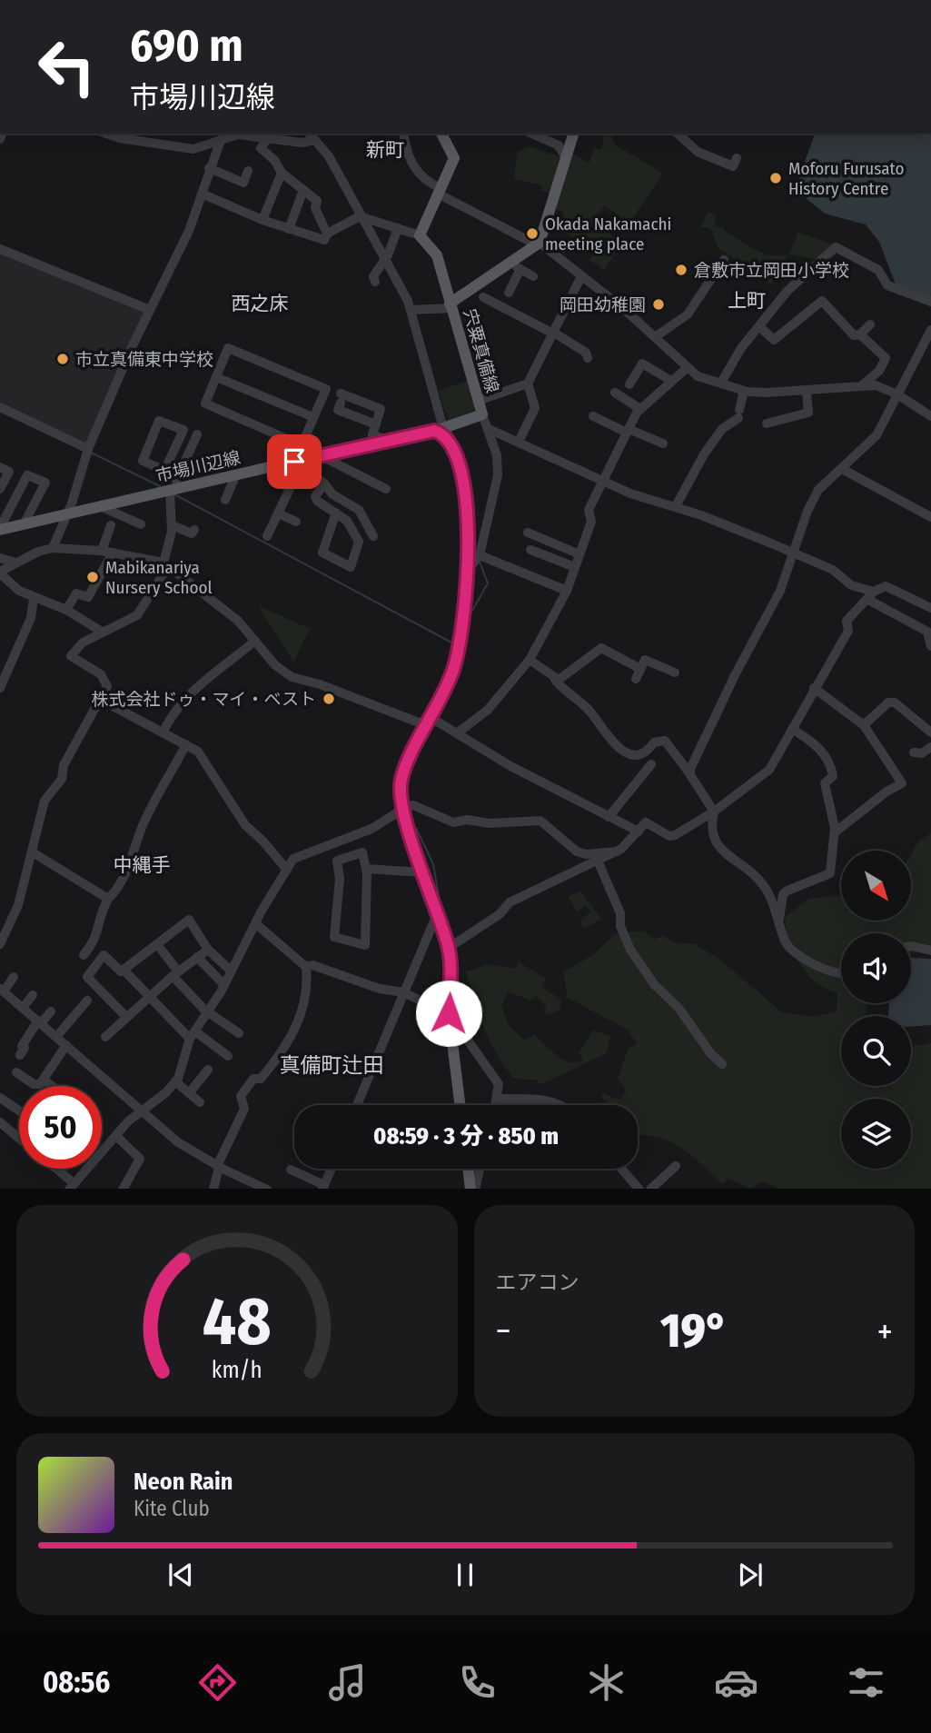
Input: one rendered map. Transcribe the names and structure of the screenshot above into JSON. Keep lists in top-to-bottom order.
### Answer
{
  "streets": {
    "main road": ["宍粟真備線", "市場川辺線"]
  },
  "crossings": [
    ["宍粟真備線", "市場川辺線"]
  ],
  "districts": [
    "新町",
    "上町",
    "西之床",
    "中縄手",
    "真備町辻田"
  ],
  "places": [
    "Moforu Furusato History Centre",
    "Okada Nakamachi meeting place",
    "倉敷市立岡田小学校",
    "岡田幼稚園",
    "市立真備東中学校",
    "Mabikanariya Nursery School",
    "株式会社ドゥ・マイ・ベスト"
  ],
  "north": "bottom right",
  "page": {
    "turn": ["690 m", "市場川辺線"],
    "limit": "50",
    "trip": "08:59 · 3 分 · 850 m",
    "tile": "エアコン",
    "heat": ["−", "19°", "+"],
    "song": ["Neon Rain", "Kite Club"],
    "tabs": "08:56",
    "gauge": ["48", "km/h"]
  }
}
